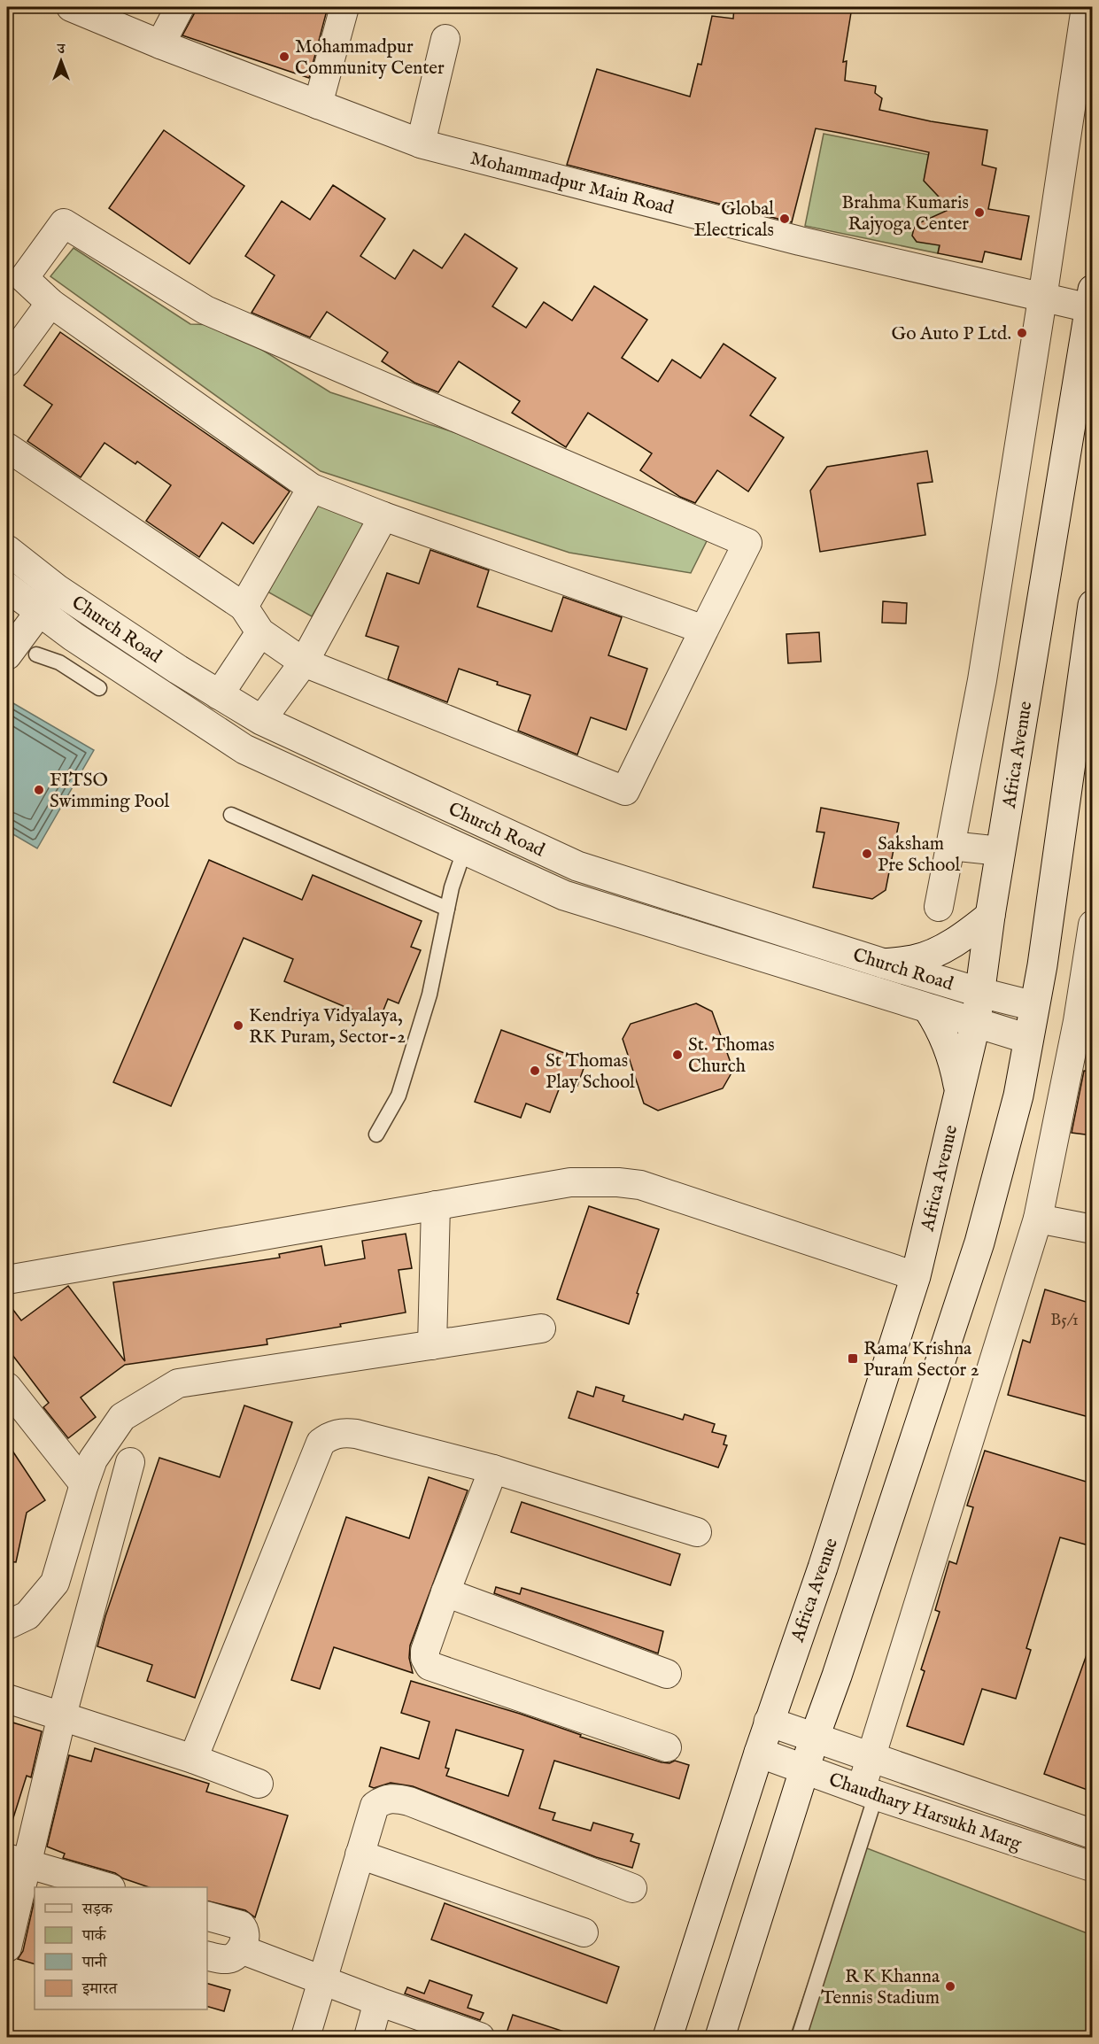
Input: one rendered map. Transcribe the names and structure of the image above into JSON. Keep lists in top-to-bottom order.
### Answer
{
  "streets": {
    "main road": ["Church Road", "Africa Avenue", "Chaudhary Harsukh Marg"],
    "street": ["Mohammadpur Main Road"]
  },
  "crossings": [
    ["Mohammadpur Main Road", "Africa Avenue"],
    ["Church Road", "Africa Avenue"],
    ["Africa Avenue", "Chaudhary Harsukh Marg"]
  ],
  "places": {
    "other": [
      "Mohammadpur Community Center",
      "Brahma Kumaris Rajyoga Center",
      "Global Electricals",
      "Go Auto P Ltd.",
      "FITSO Swimming Pool",
      "Saksham Pre School",
      "Kendriya Vidyalaya, RK Puram, Sector-2",
      "St. Thomas Church",
      "St Thomas Play School",
      "R K Khanna Tennis Stadium"
    ],
    "transit": ["Rama Krishna Puram Sector 2"]
  },
  "house_numbers": ["B5/1"],
  "legend": [
    "सड़क",
    "पार्क",
    "पानी",
    "इमारत"
  ],
  "north": "top"
}
